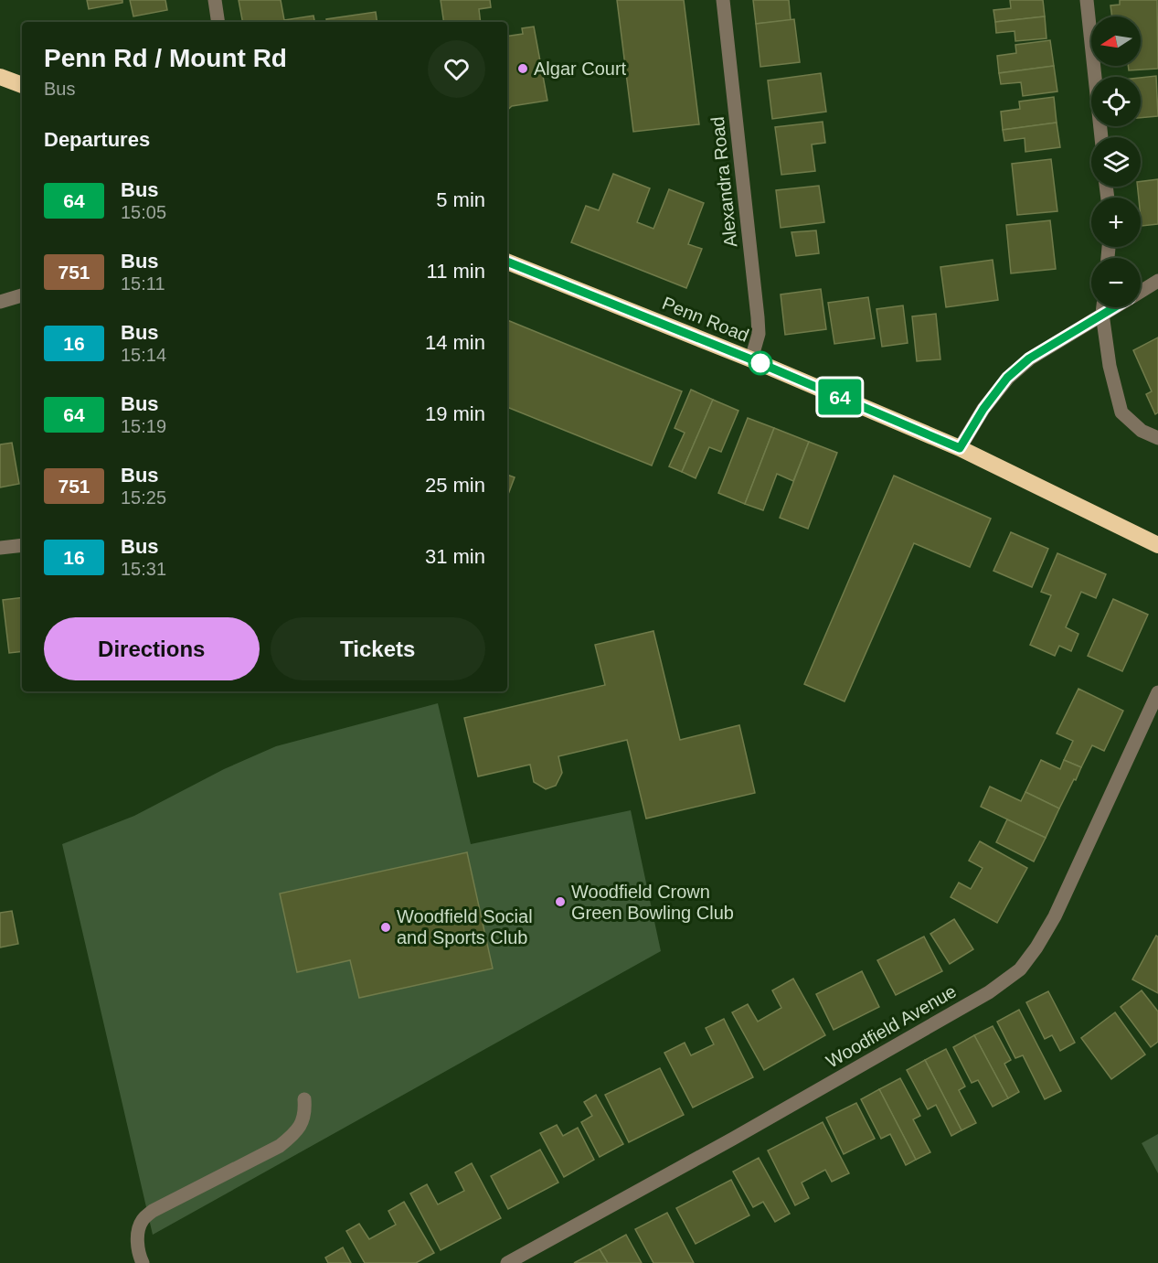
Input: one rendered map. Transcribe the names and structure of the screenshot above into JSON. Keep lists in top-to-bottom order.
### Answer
{
  "streets": {
    "highway": ["Penn Road"],
    "street": ["Alexandra Road", "Woodfield Avenue"]
  },
  "crossings": [
    ["Alexandra Road", "Penn Road"]
  ],
  "places": ["Algar Court", "Woodfield Crown Green Bowling Club", "Woodfield Social and Sports Club"],
  "lines": ["bus line 64"],
  "north": "left",
  "page": {
    "on_map": "64",
    "map_buttons": ["+", "−"],
    "heading": [
      ["Penn Rd / Mount Rd", "Bus"],
      "Departures"
    ],
    "list": [
      {
        "mark": "64",
        "name": "Bus",
        "note": "15:05",
        "value": "5 min"
      },
      {
        "mark": "751",
        "name": "Bus",
        "note": "15:11",
        "value": "11 min"
      },
      {
        "mark": "16",
        "name": "Bus",
        "note": "15:14",
        "value": "14 min"
      },
      {
        "mark": "64",
        "name": "Bus",
        "note": "15:19",
        "value": "19 min"
      },
      {
        "mark": "751",
        "name": "Bus",
        "note": "15:25",
        "value": "25 min"
      },
      {
        "mark": "16",
        "name": "Bus",
        "note": "15:31",
        "value": "31 min"
      }
    ],
    "buttons": ["Directions", "Tickets"]
  }
}
